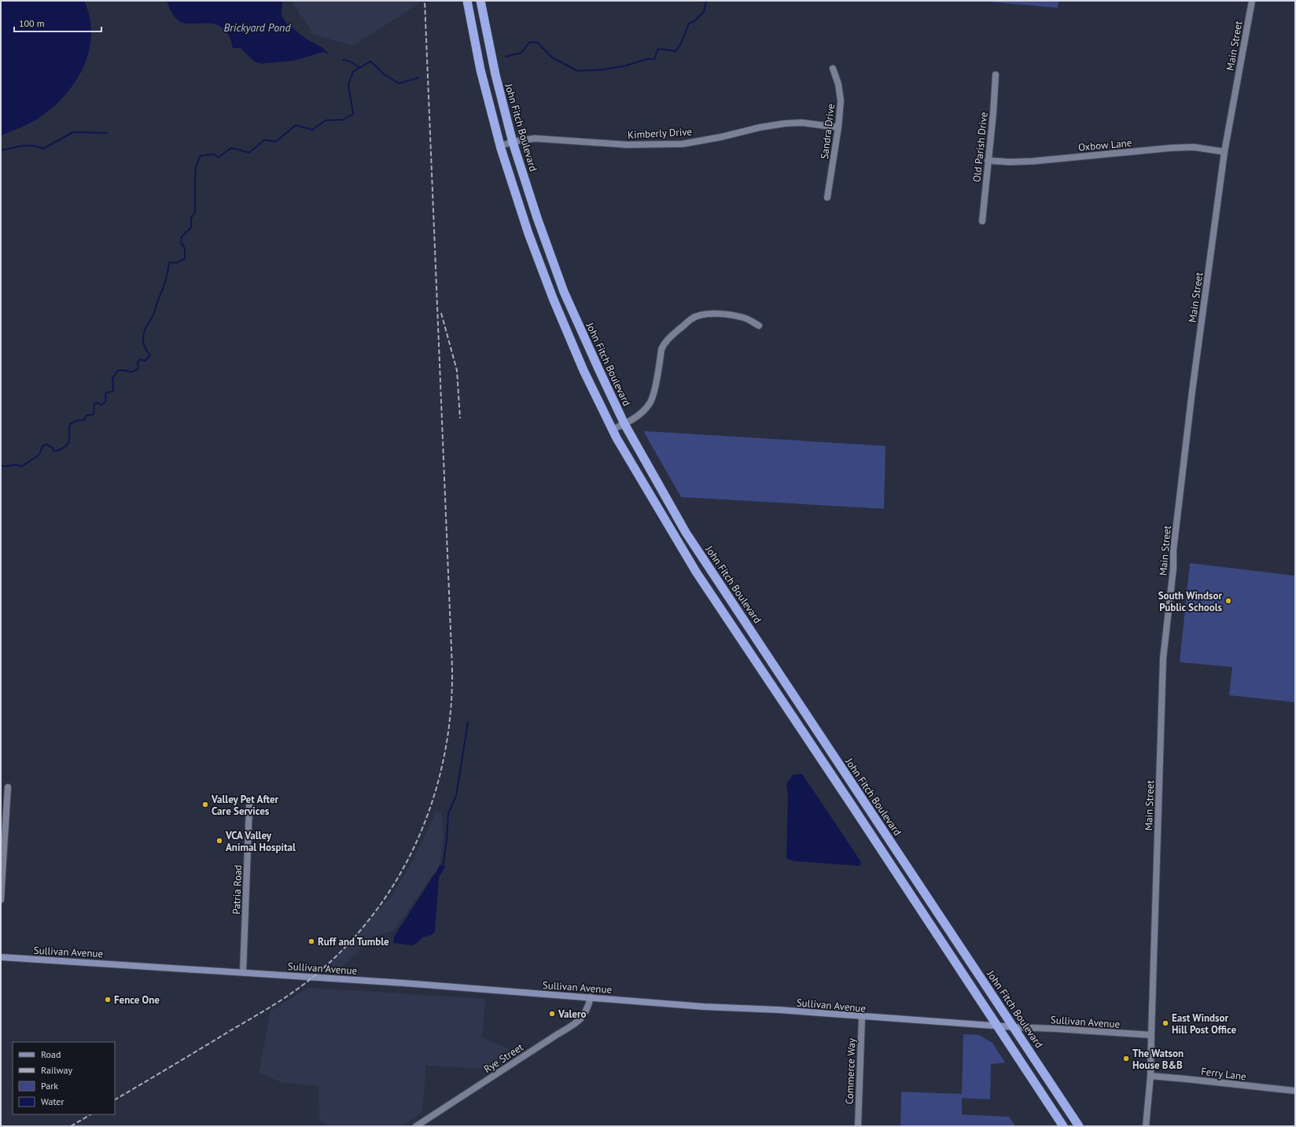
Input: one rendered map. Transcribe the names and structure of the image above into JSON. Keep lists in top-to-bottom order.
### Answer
{
  "streets": {
    "highway": ["John Fitch Boulevard"],
    "main road": ["Sullivan Avenue"],
    "street": [
      "Main Street",
      "Sandra Drive",
      "Kimberly Drive",
      "Oxbow Lane",
      "Old Parish Drive",
      "Patria Road",
      "Rye Street",
      "Commerce Way",
      "Ferry Lane"
    ]
  },
  "crossings": [
    ["Main Street", "Oxbow Lane"],
    ["Main Street", "Sullivan Avenue"],
    ["Main Street", "Ferry Lane"],
    ["John Fitch Boulevard", "Kimberly Drive"],
    ["John Fitch Boulevard", "Sullivan Avenue"],
    ["Sandra Drive", "Kimberly Drive"],
    ["Oxbow Lane", "Old Parish Drive"],
    ["Patria Road", "Sullivan Avenue"],
    ["Sullivan Avenue", "Rye Street"],
    ["Sullivan Avenue", "Commerce Way"]
  ],
  "water": ["Brickyard Pond"],
  "places": [
    "South Windsor Public Schools",
    "Valley Pet After Care Services",
    "VCA Valley Animal Hospital",
    "Ruff and Tumble",
    "Fence One",
    "Valero",
    "East Windsor Hill Post Office",
    "The Watson House B&B"
  ],
  "legend": [
    "Road",
    "Railway",
    "Park",
    "Water"
  ],
  "scale_bar": "100 m"
}
